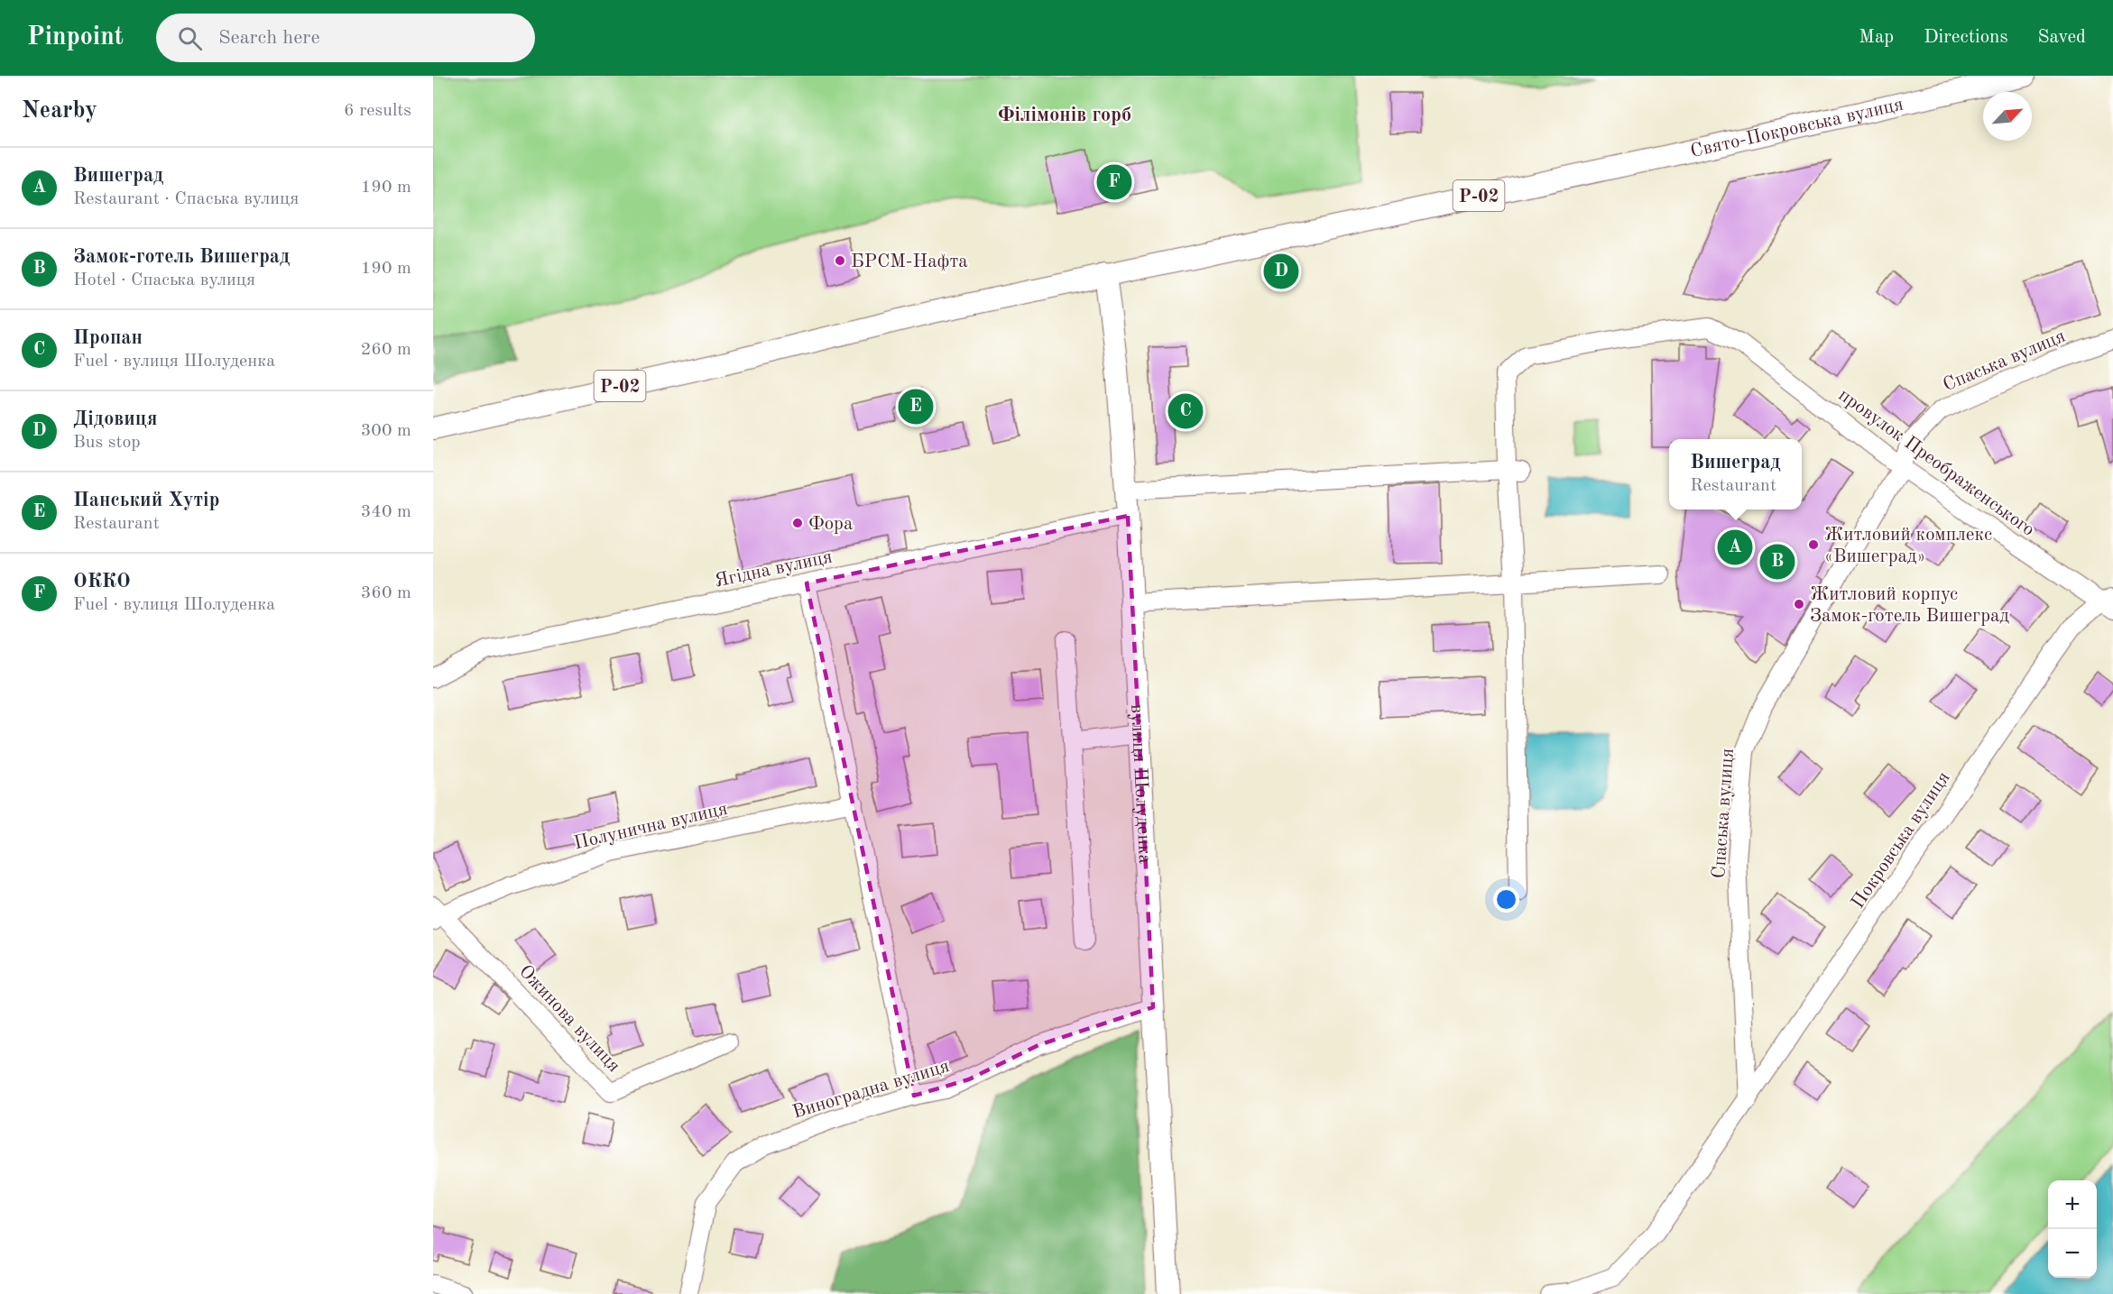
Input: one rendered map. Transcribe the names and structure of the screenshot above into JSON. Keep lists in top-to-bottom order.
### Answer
{
  "streets": {
    "main road": ["Свято-Покровська вулиця", "Р-02", "вулиця Шолуденка"],
    "street": [
      "Спаська вулиця",
      "провулок Преображенського",
      "Ягідна вулиця",
      "Полунична вулиця",
      "Покровська вулиця",
      "Ожинова вулиця",
      "Виноградна вулиця"
    ]
  },
  "crossings": [
    ["Свято-Покровська вулиця", "Р-02"],
    ["Свято-Покровська вулиця", "вулиця Шолуденка"],
    ["Р-02", "вулиця Шолуденка"],
    ["Спаська вулиця", "провулок Преображенського"],
    ["Спаська вулиця", "Покровська вулиця"],
    ["провулок Преображенського", "Покровська вулиця"],
    ["Ягідна вулиця", "вулиця Шолуденка"],
    ["вулиця Шолуденка", "Виноградна вулиця"],
    ["Полунична вулиця", "Ожинова вулиця"]
  ],
  "districts": ["Філімонів горб"],
  "places": [
    "БРСМ-Нафта",
    "Фора",
    "Житловий комплекс «Вишеград»",
    "Житловий корпус Замок-готель Вишеград"
  ],
  "north": "top right",
  "page": {
    "header": "Pinpoint",
    "search": "Search here",
    "nav": ["Map", "Directions", "Saved"],
    "heading": ["Nearby", "6 results"],
    "list": [
      {
        "mark": "A",
        "name": "Вишеград",
        "note": "Restaurant · Спаська вулиця",
        "value": "190 m"
      },
      {
        "mark": "B",
        "name": "Замок-готель Вишеград",
        "note": "Hotel · Спаська вулиця",
        "value": "190 m"
      },
      {
        "mark": "C",
        "name": "Пропан",
        "note": "Fuel · вулиця Шолуденка",
        "value": "260 m"
      },
      {
        "mark": "D",
        "name": "Дідовиця",
        "note": "Bus stop",
        "value": "300 m"
      },
      {
        "mark": "E",
        "name": "Панський Хутір",
        "note": "Restaurant",
        "value": "340 m"
      },
      {
        "mark": "F",
        "name": "ОККО",
        "note": "Fuel · вулиця Шолуденка",
        "value": "360 m"
      }
    ],
    "pins": [
      "F",
      "D",
      "E",
      "C",
      "A",
      "B"
    ],
    "popup": ["Вишеград", "Restaurant"],
    "map_buttons": ["+", "−"]
  }
}
